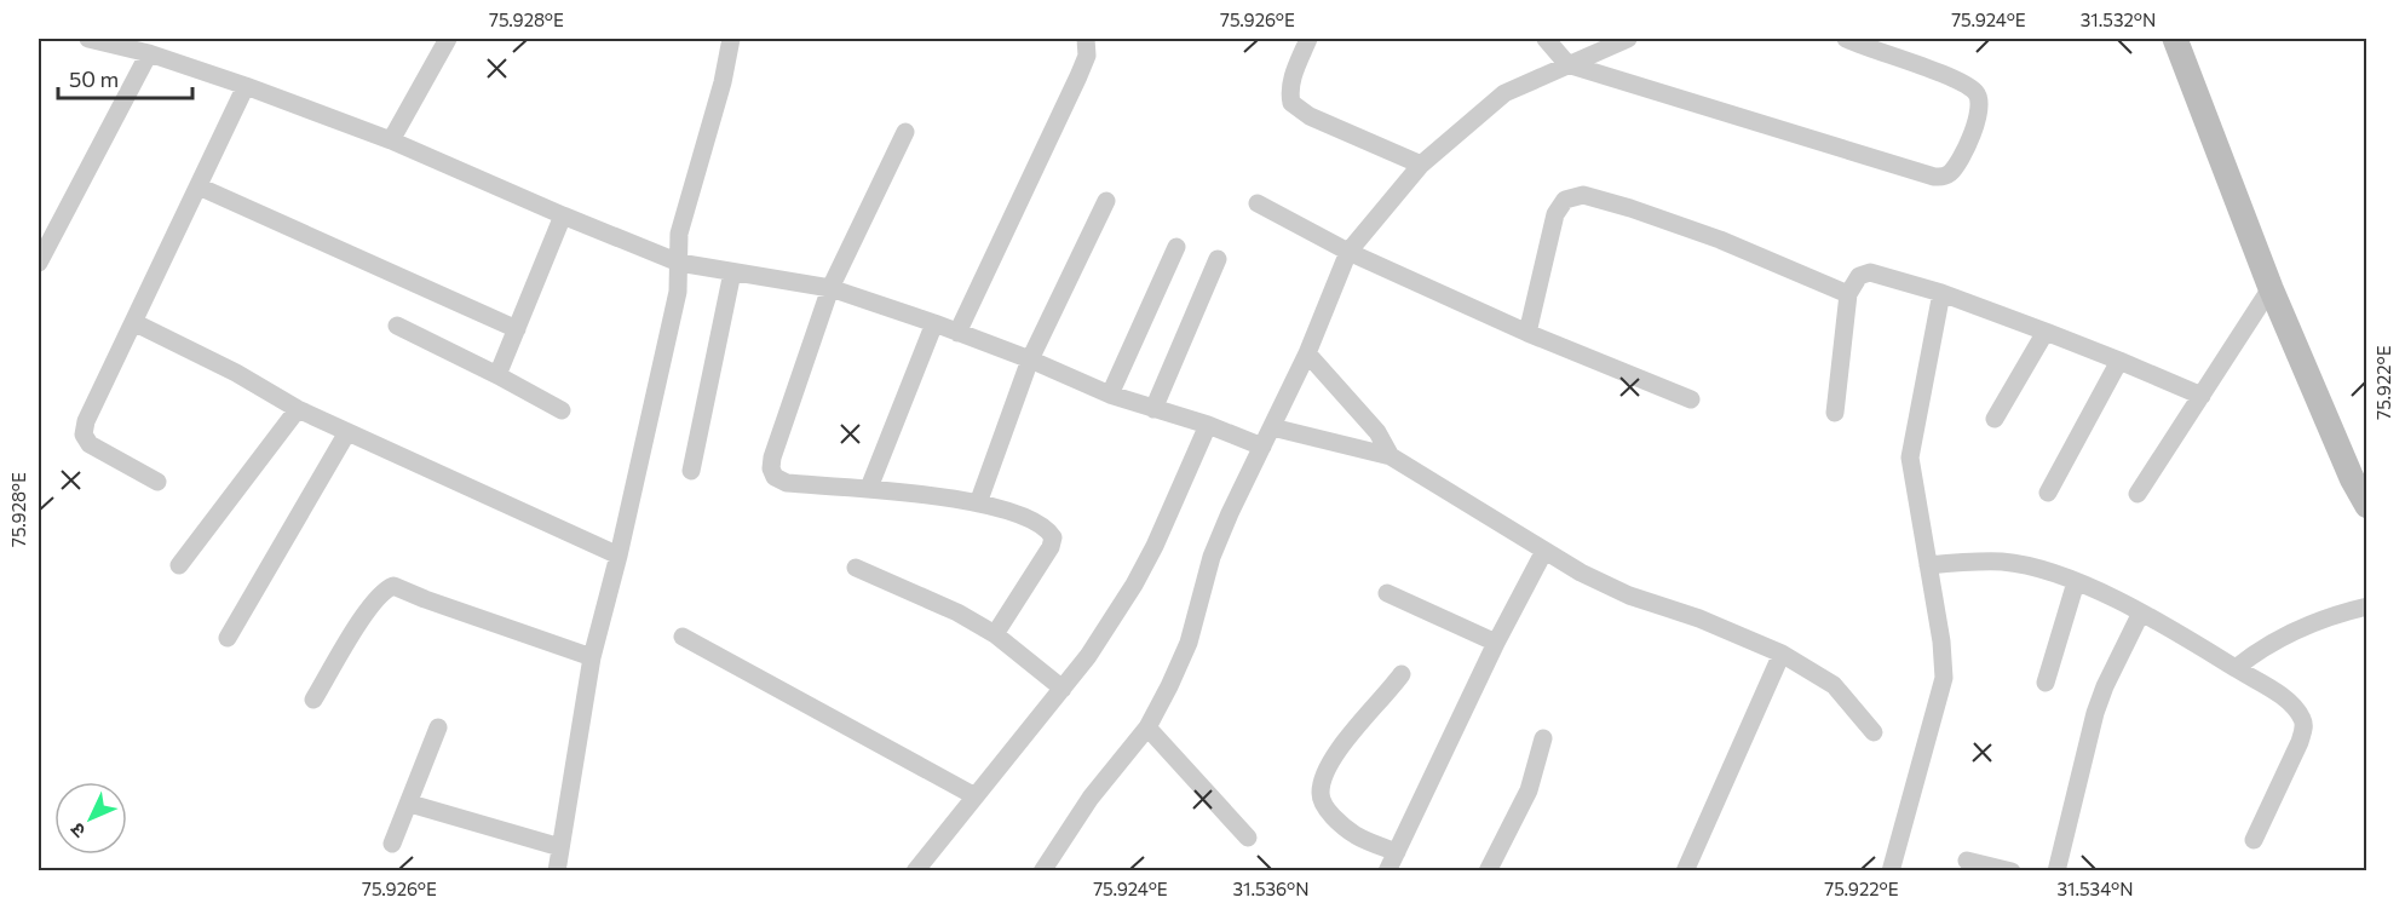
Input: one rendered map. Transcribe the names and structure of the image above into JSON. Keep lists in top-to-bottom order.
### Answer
{
  "scale_bar": "50 m",
  "north": "bottom left",
  "coordinates": [
    "75.928°E",
    "75.926°E",
    "75.924°E",
    "31.532°N",
    "75.922°E",
    "31.536°N",
    "31.534°N"
  ]
}
